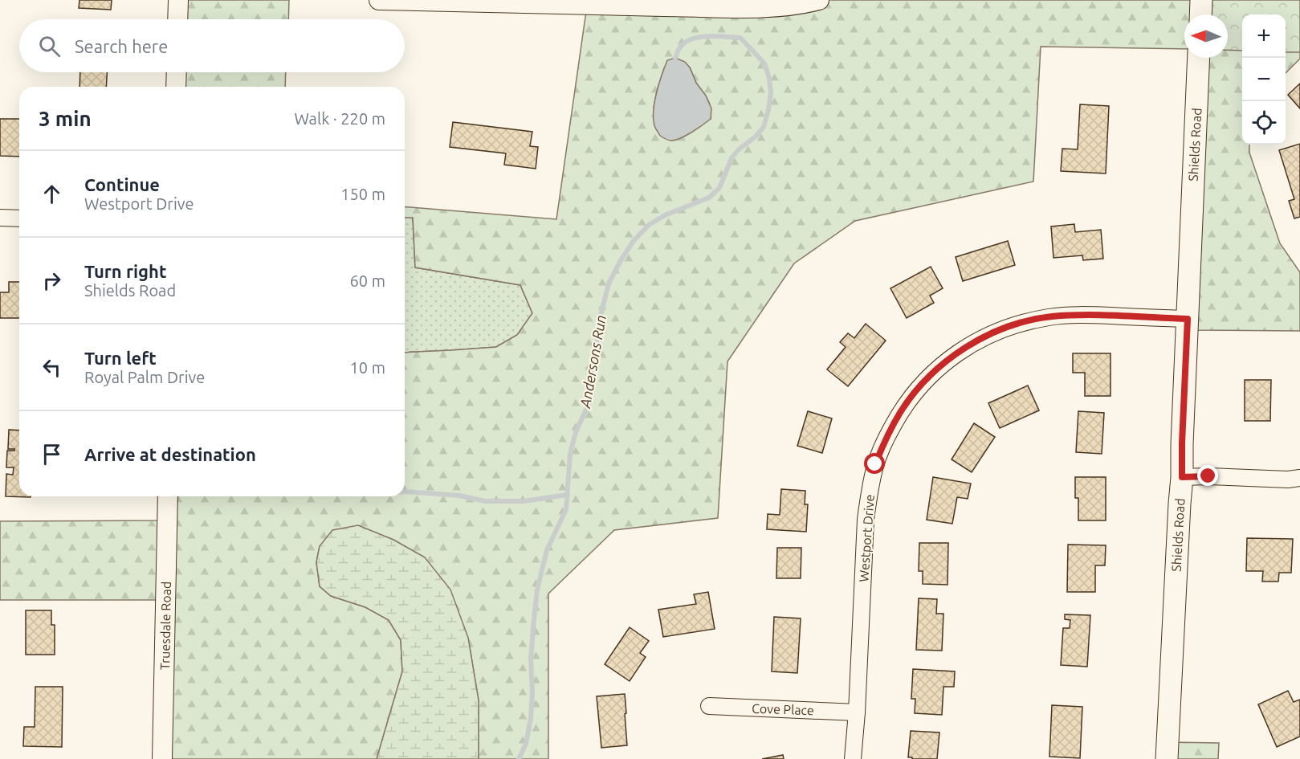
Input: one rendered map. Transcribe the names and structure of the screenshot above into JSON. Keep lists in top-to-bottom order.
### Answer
{
  "streets": {
    "main road": ["Shields Road"],
    "street": ["Westport Drive", "Truesdale Road", "Cove Place"]
  },
  "crossings": [
    ["Shields Road", "Westport Drive"],
    ["Westport Drive", "Cove Place"]
  ],
  "water": ["Andersons Run"],
  "north": "left",
  "page": {
    "map_buttons": ["+", "−"],
    "search": "Search here",
    "heading": ["3 min", "Walk · 220 m"],
    "list": [
      ["Continue", "Westport Drive", "150 m"],
      ["Turn right", "Shields Road", "60 m"],
      ["Turn left", "Royal Palm Drive", "10 m"],
      "Arrive at destination"
    ]
  }
}
